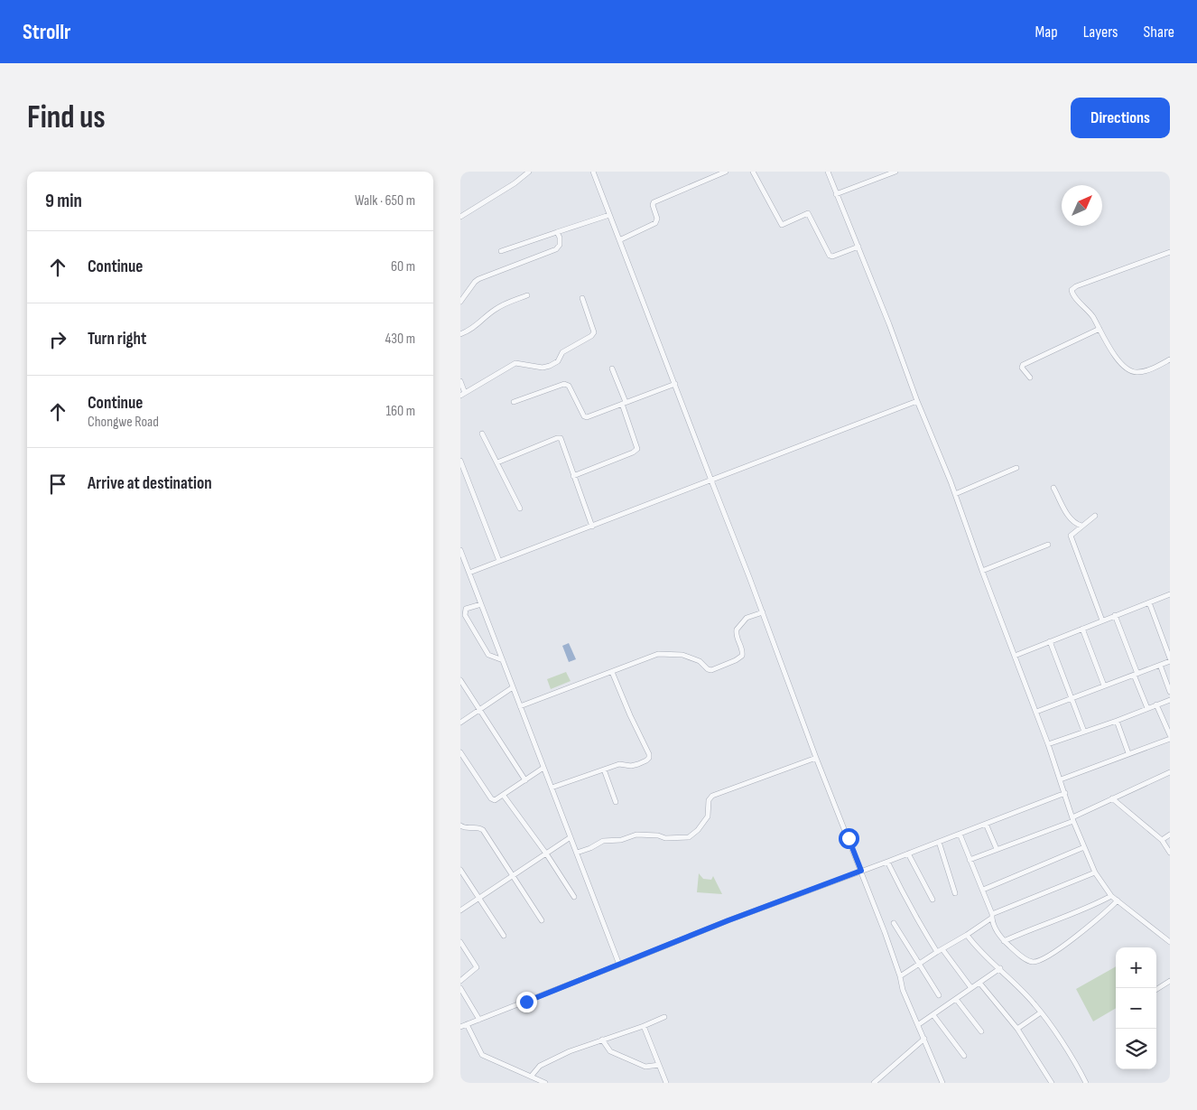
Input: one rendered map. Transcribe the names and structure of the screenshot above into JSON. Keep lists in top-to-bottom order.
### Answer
{
  "north": "top right",
  "page": {
    "header": "Strollr",
    "nav": ["Map", "Layers", "Share"],
    "buttons": "Directions",
    "title": "Find us",
    "heading": ["9 min", "Walk · 650 m"],
    "list": [
      ["Continue", "60 m"],
      ["Turn right", "430 m"],
      ["Continue", "Chongwe Road", "160 m"],
      "Arrive at destination"
    ],
    "map_buttons": ["+", "−"]
  }
}
